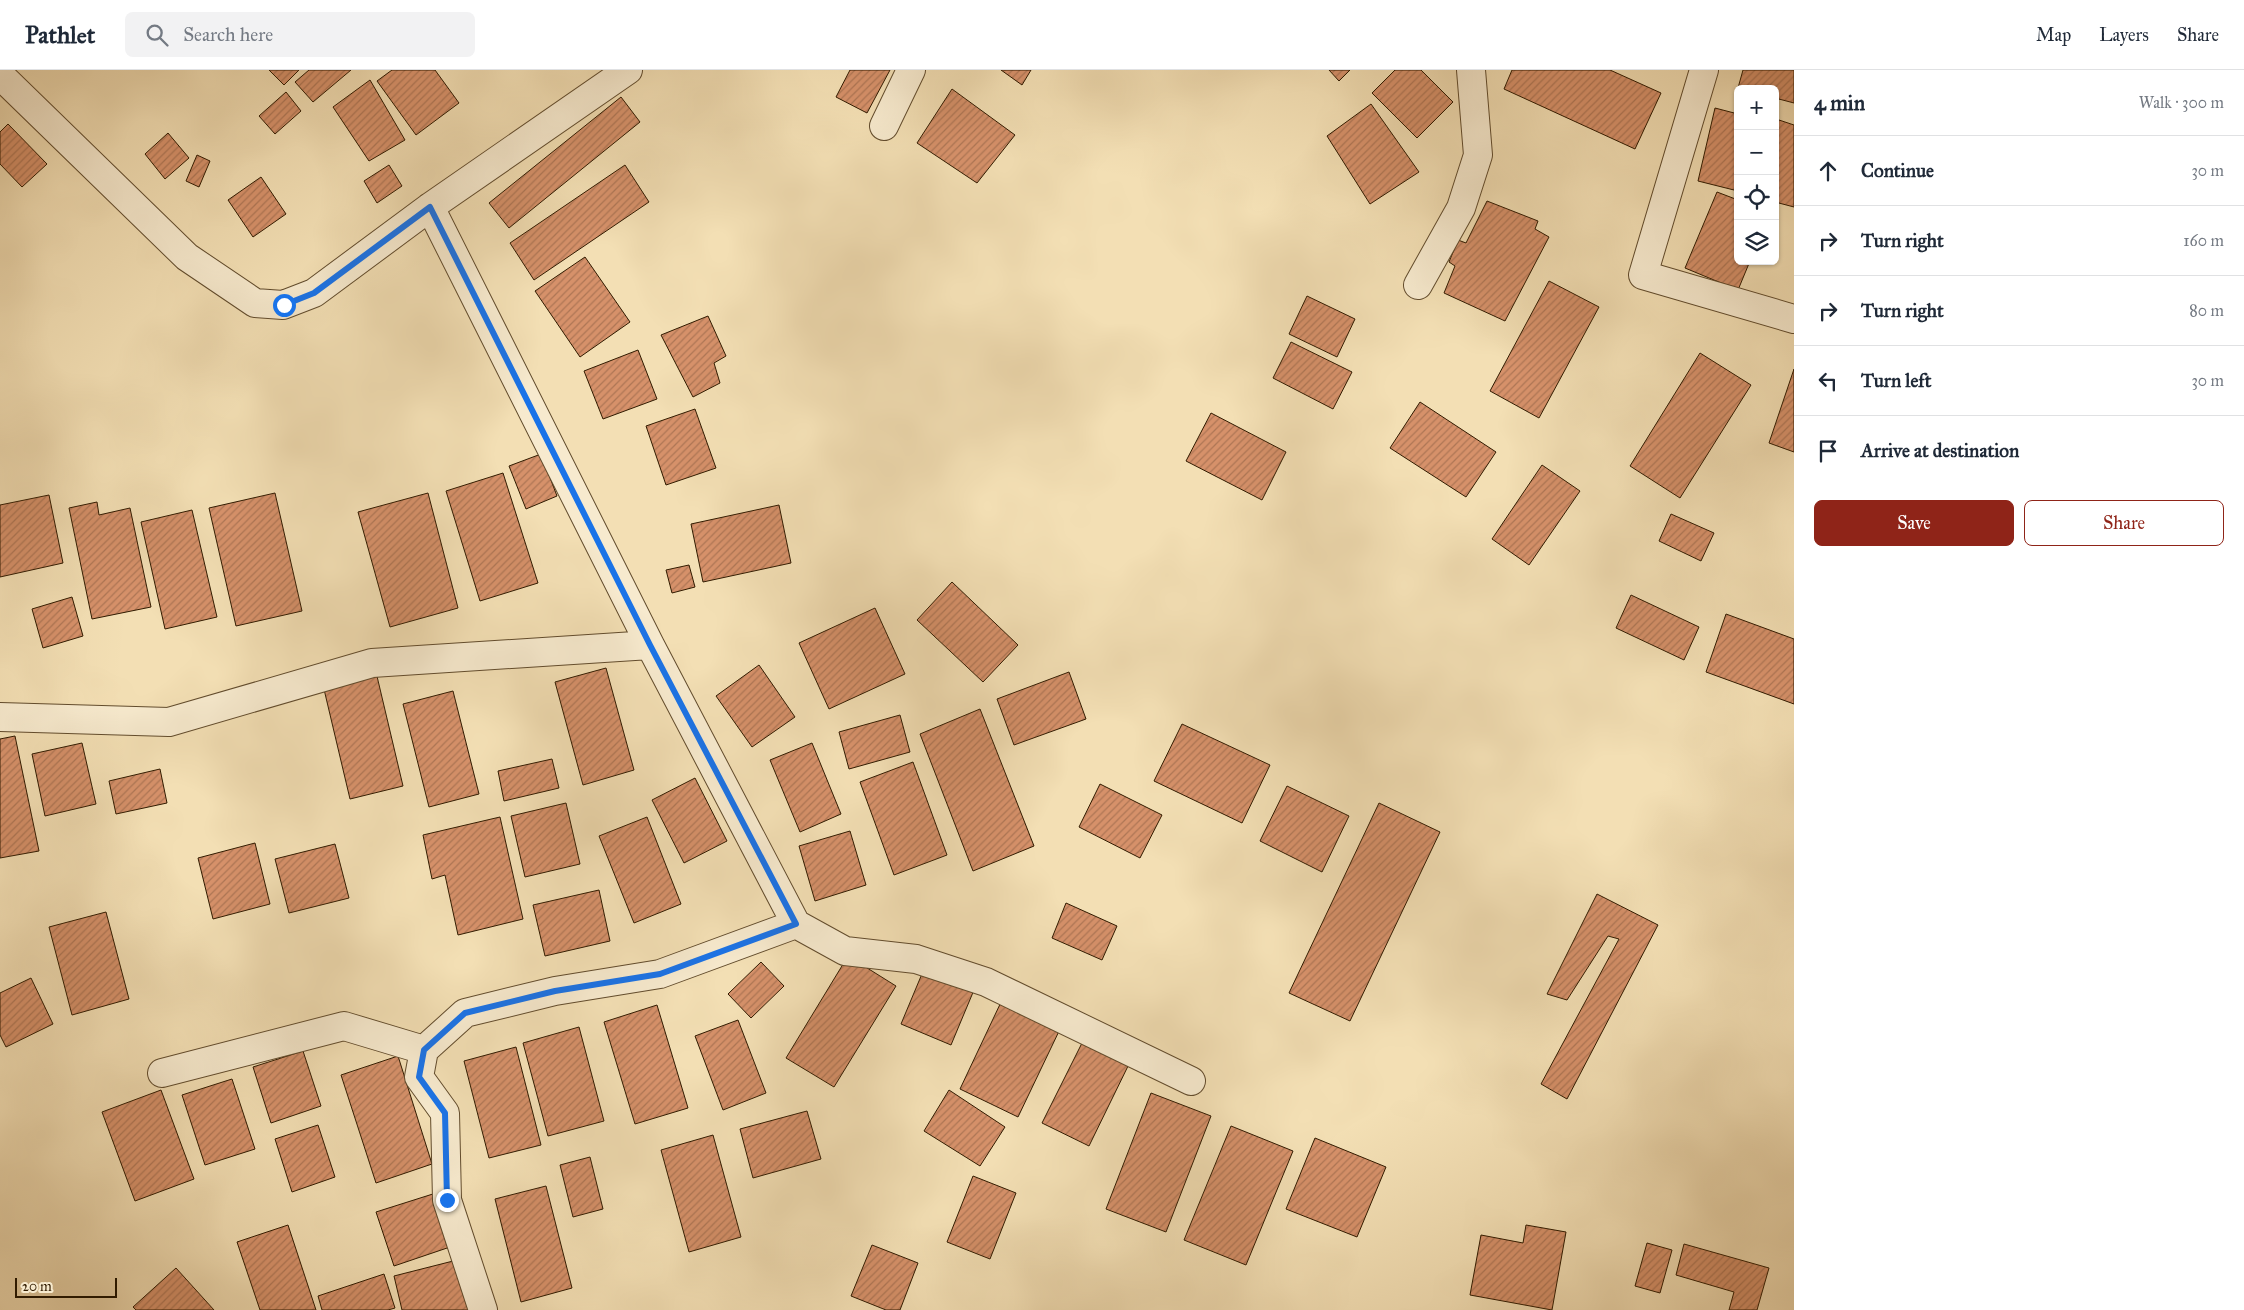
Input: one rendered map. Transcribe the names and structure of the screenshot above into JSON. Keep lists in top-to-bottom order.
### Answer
{
  "scale_bar": "20 m",
  "page": {
    "header": "Pathlet",
    "search": "Search here",
    "nav": ["Map", "Layers", "Share"],
    "heading": ["4 min", "Walk · 300 m"],
    "map_buttons": ["+", "−"],
    "list": [
      ["Continue", "30 m"],
      ["Turn right", "160 m"],
      ["Turn right", "80 m"],
      ["Turn left", "30 m"],
      "Arrive at destination"
    ],
    "buttons": ["Save", "Share"],
    "scale": "20 m"
  }
}
